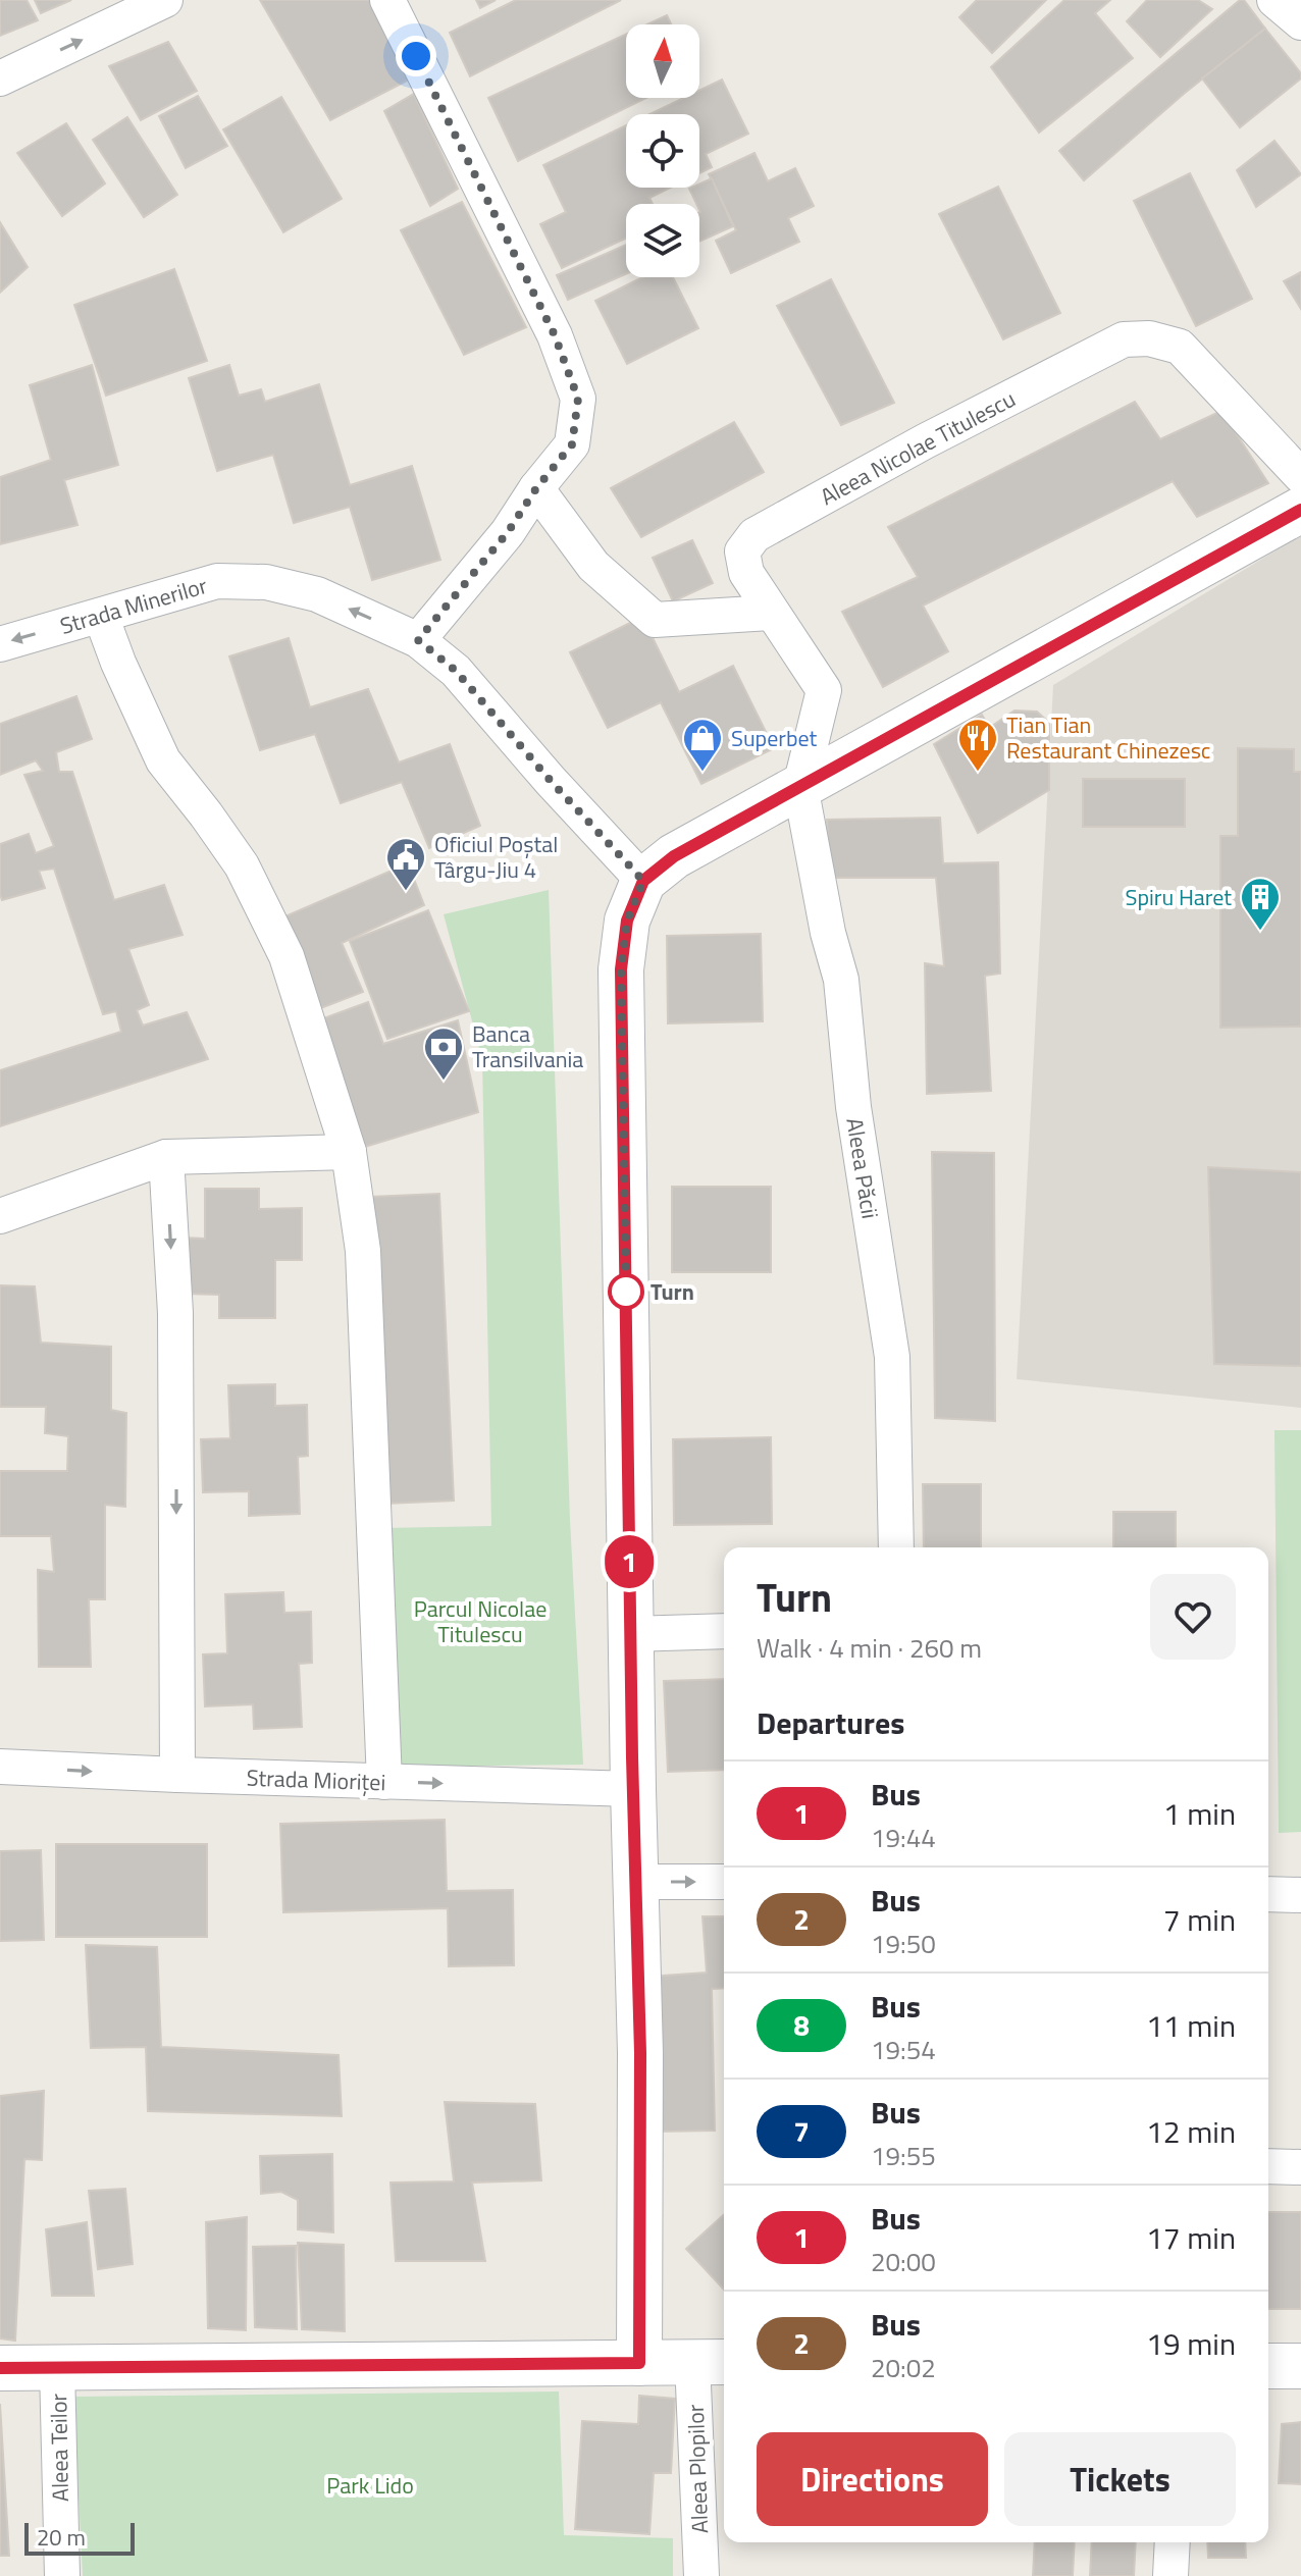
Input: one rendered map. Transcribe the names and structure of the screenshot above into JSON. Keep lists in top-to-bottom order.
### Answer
{
  "streets": {
    "street": [
      "Aleea Nicolae Titulescu",
      "Strada Minerilor",
      "Aleea Păcii",
      "Strada Mioriței",
      "Aleea Teilor",
      "Aleea Plopilor"
    ]
  },
  "crossings": [
    ["Aleea Nicolae Titulescu", "Aleea Păcii"]
  ],
  "one_way": ["Strada Minerilor", "Strada Mioriței"],
  "parks": ["Parcul Nicolae Titulescu", "Park Lido"],
  "places": {
    "shop": ["Superbet"],
    "restaurant": ["Tian Tian Restaurant Chinezesc"],
    "public building": ["Oficiul Poștal Târgu-Jiu 4"],
    "building": ["Spiru Haret"],
    "bank": ["Banca Transilvania"],
    "other": ["Turn"]
  },
  "lines": ["bus line 1"],
  "scale_bar": "20 m",
  "north": "top",
  "page": {
    "on_map": "1",
    "heading": [
      ["Turn", "Walk · 4 min · 260 m"],
      "Departures"
    ],
    "list": [
      {
        "mark": "1",
        "name": "Bus",
        "note": "19:44",
        "value": "1 min"
      },
      {
        "mark": "2",
        "name": "Bus",
        "note": "19:50",
        "value": "7 min"
      },
      {
        "mark": "8",
        "name": "Bus",
        "note": "19:54",
        "value": "11 min"
      },
      {
        "mark": "7",
        "name": "Bus",
        "note": "19:55",
        "value": "12 min"
      },
      {
        "mark": "1",
        "name": "Bus",
        "note": "20:00",
        "value": "17 min"
      },
      {
        "mark": "2",
        "name": "Bus",
        "note": "20:02",
        "value": "19 min"
      }
    ],
    "buttons": ["Directions", "Tickets"],
    "scale": "20 m"
  }
}
